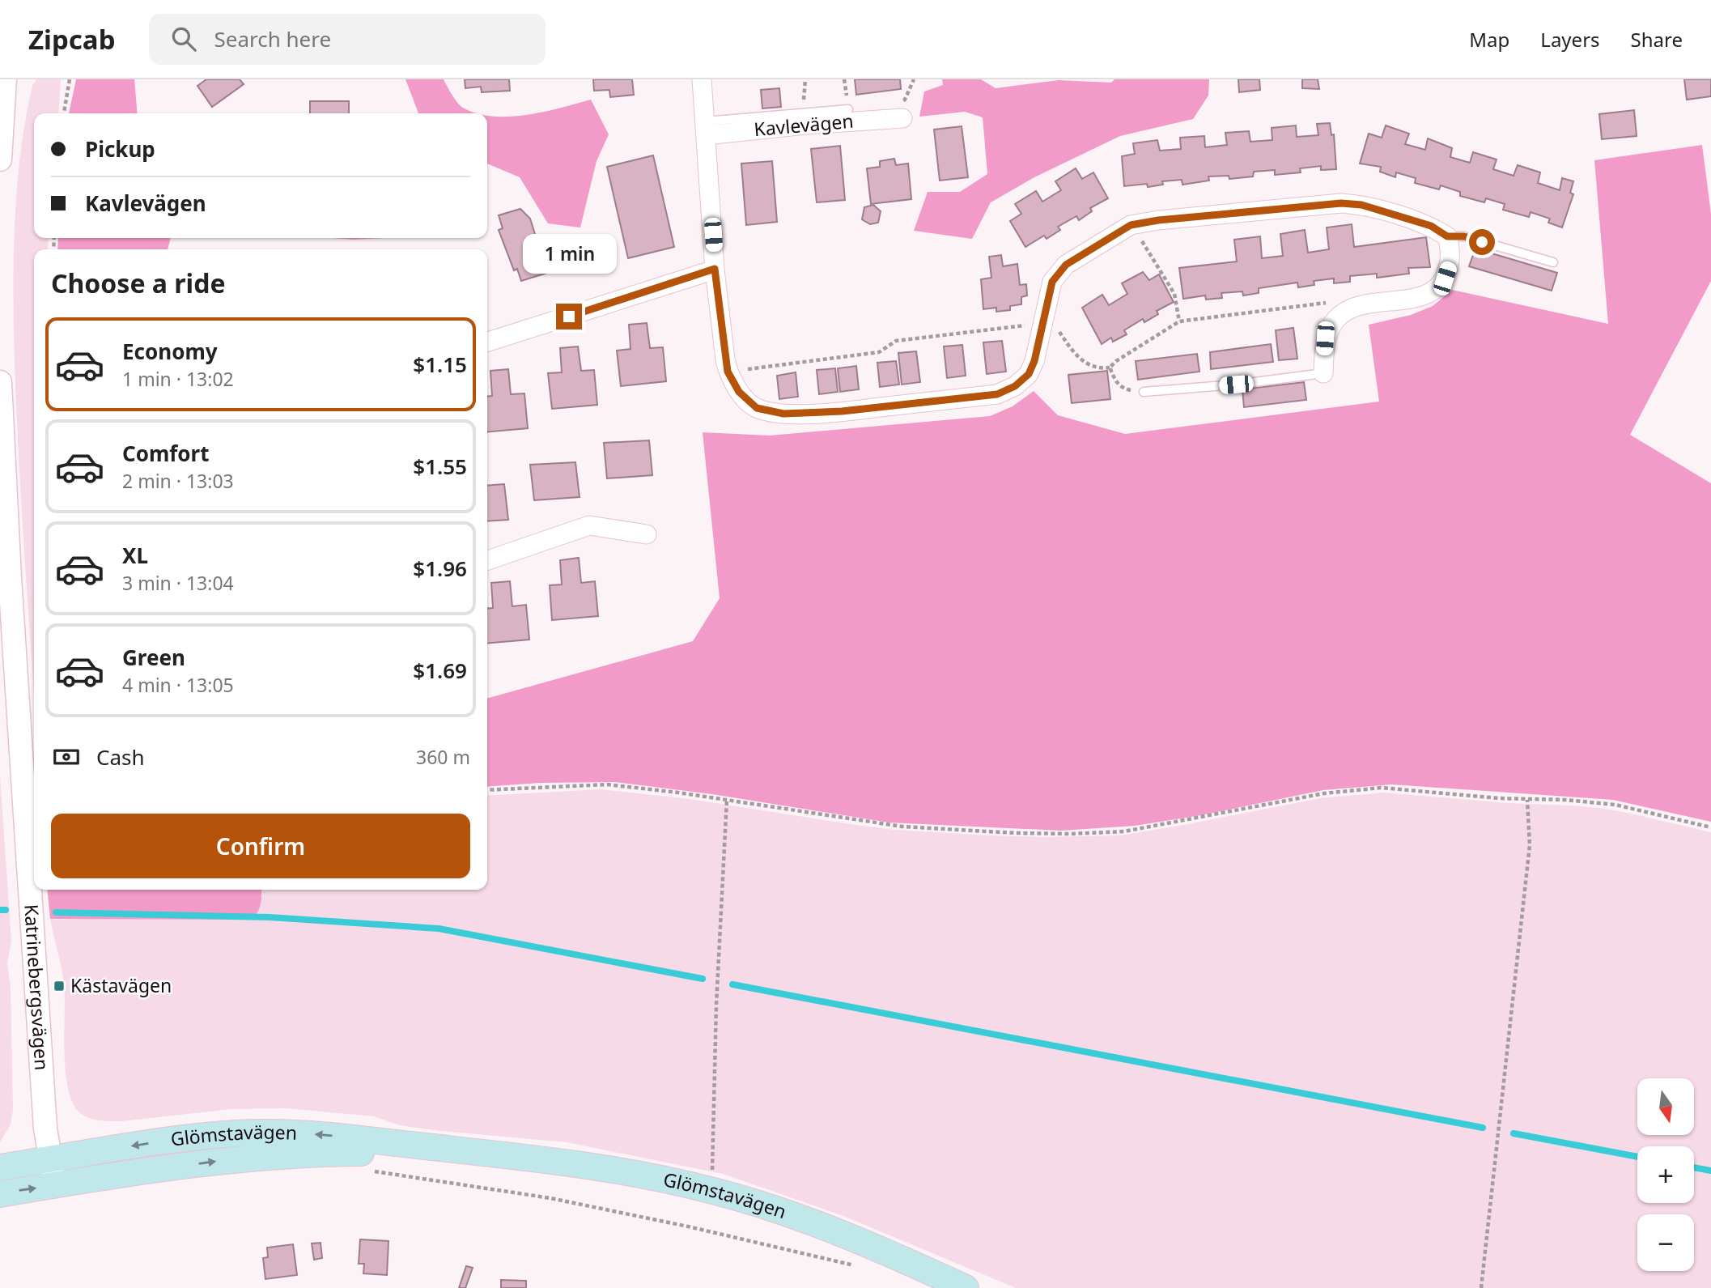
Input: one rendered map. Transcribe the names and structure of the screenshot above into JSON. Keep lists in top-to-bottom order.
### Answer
{
  "streets": {
    "main road": ["Glömstavägen"],
    "street": ["Kavlevägen", "Katrinebergsvägen"]
  },
  "crossings": [
    ["Katrinebergsvägen", "Glömstavägen"]
  ],
  "places": {
    "transit": ["Kästavägen"]
  },
  "north": "bottom",
  "page": {
    "header": "Zipcab",
    "search": "Search here",
    "nav": ["Map", "Layers", "Share"],
    "banner": ["Pickup", "Kavlevägen"],
    "bubble": "1 min",
    "heading": "Choose a ride",
    "list": [
      {
        "name": "Economy",
        "note": "1 min · 13:02",
        "value": "$1.15"
      },
      {
        "name": "Comfort",
        "note": "2 min · 13:03",
        "value": "$1.55"
      },
      {
        "name": "XL",
        "note": "3 min · 13:04",
        "value": "$1.96"
      },
      {
        "name": "Green",
        "note": "4 min · 13:05",
        "value": "$1.69"
      }
    ],
    "pay": ["Cash", "360 m"],
    "buttons": "Confirm",
    "map_buttons": ["+", "−"]
  }
}
